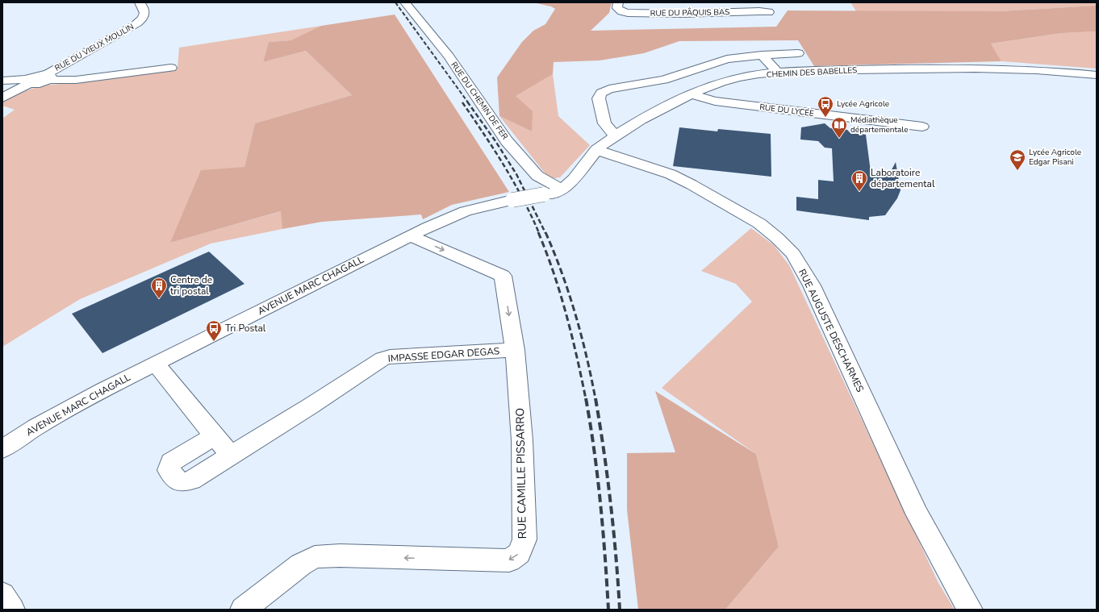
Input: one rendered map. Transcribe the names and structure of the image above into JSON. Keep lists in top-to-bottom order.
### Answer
{
  "streets": {
    "street": [
      "RUE DU PÂQUIS BAS",
      "RUE DU VIEUX MOULIN",
      "CHEMIN DES BABELLES",
      "RUE DU CHEMIN DE FER",
      "RUE DU LYCÉE",
      "AVENUE MARC CHAGALL",
      "RUE AUGUSTE DESCHARMES",
      "IMPASSE EDGAR DEGAS",
      "RUE CAMILLE PISSARRO"
    ]
  },
  "crossings": [
    ["CHEMIN DES BABELLES", "RUE DU CHEMIN DE FER"],
    ["CHEMIN DES BABELLES", "RUE DU LYCÉE"],
    ["CHEMIN DES BABELLES", "AVENUE MARC CHAGALL"],
    ["CHEMIN DES BABELLES", "RUE AUGUSTE DESCHARMES"],
    ["RUE DU CHEMIN DE FER", "AVENUE MARC CHAGALL"],
    ["AVENUE MARC CHAGALL", "RUE CAMILLE PISSARRO"],
    ["IMPASSE EDGAR DEGAS", "RUE CAMILLE PISSARRO"]
  ],
  "places": {
    "bus stop": ["Lycée Agricole", "Tri Postal"],
    "library": ["Médiathèque départementale"],
    "school or university": ["Lycée Agricole Edgar Pisani"],
    "building": ["Laboratoire départemental", "Centre de tri postal"]
  }
}
